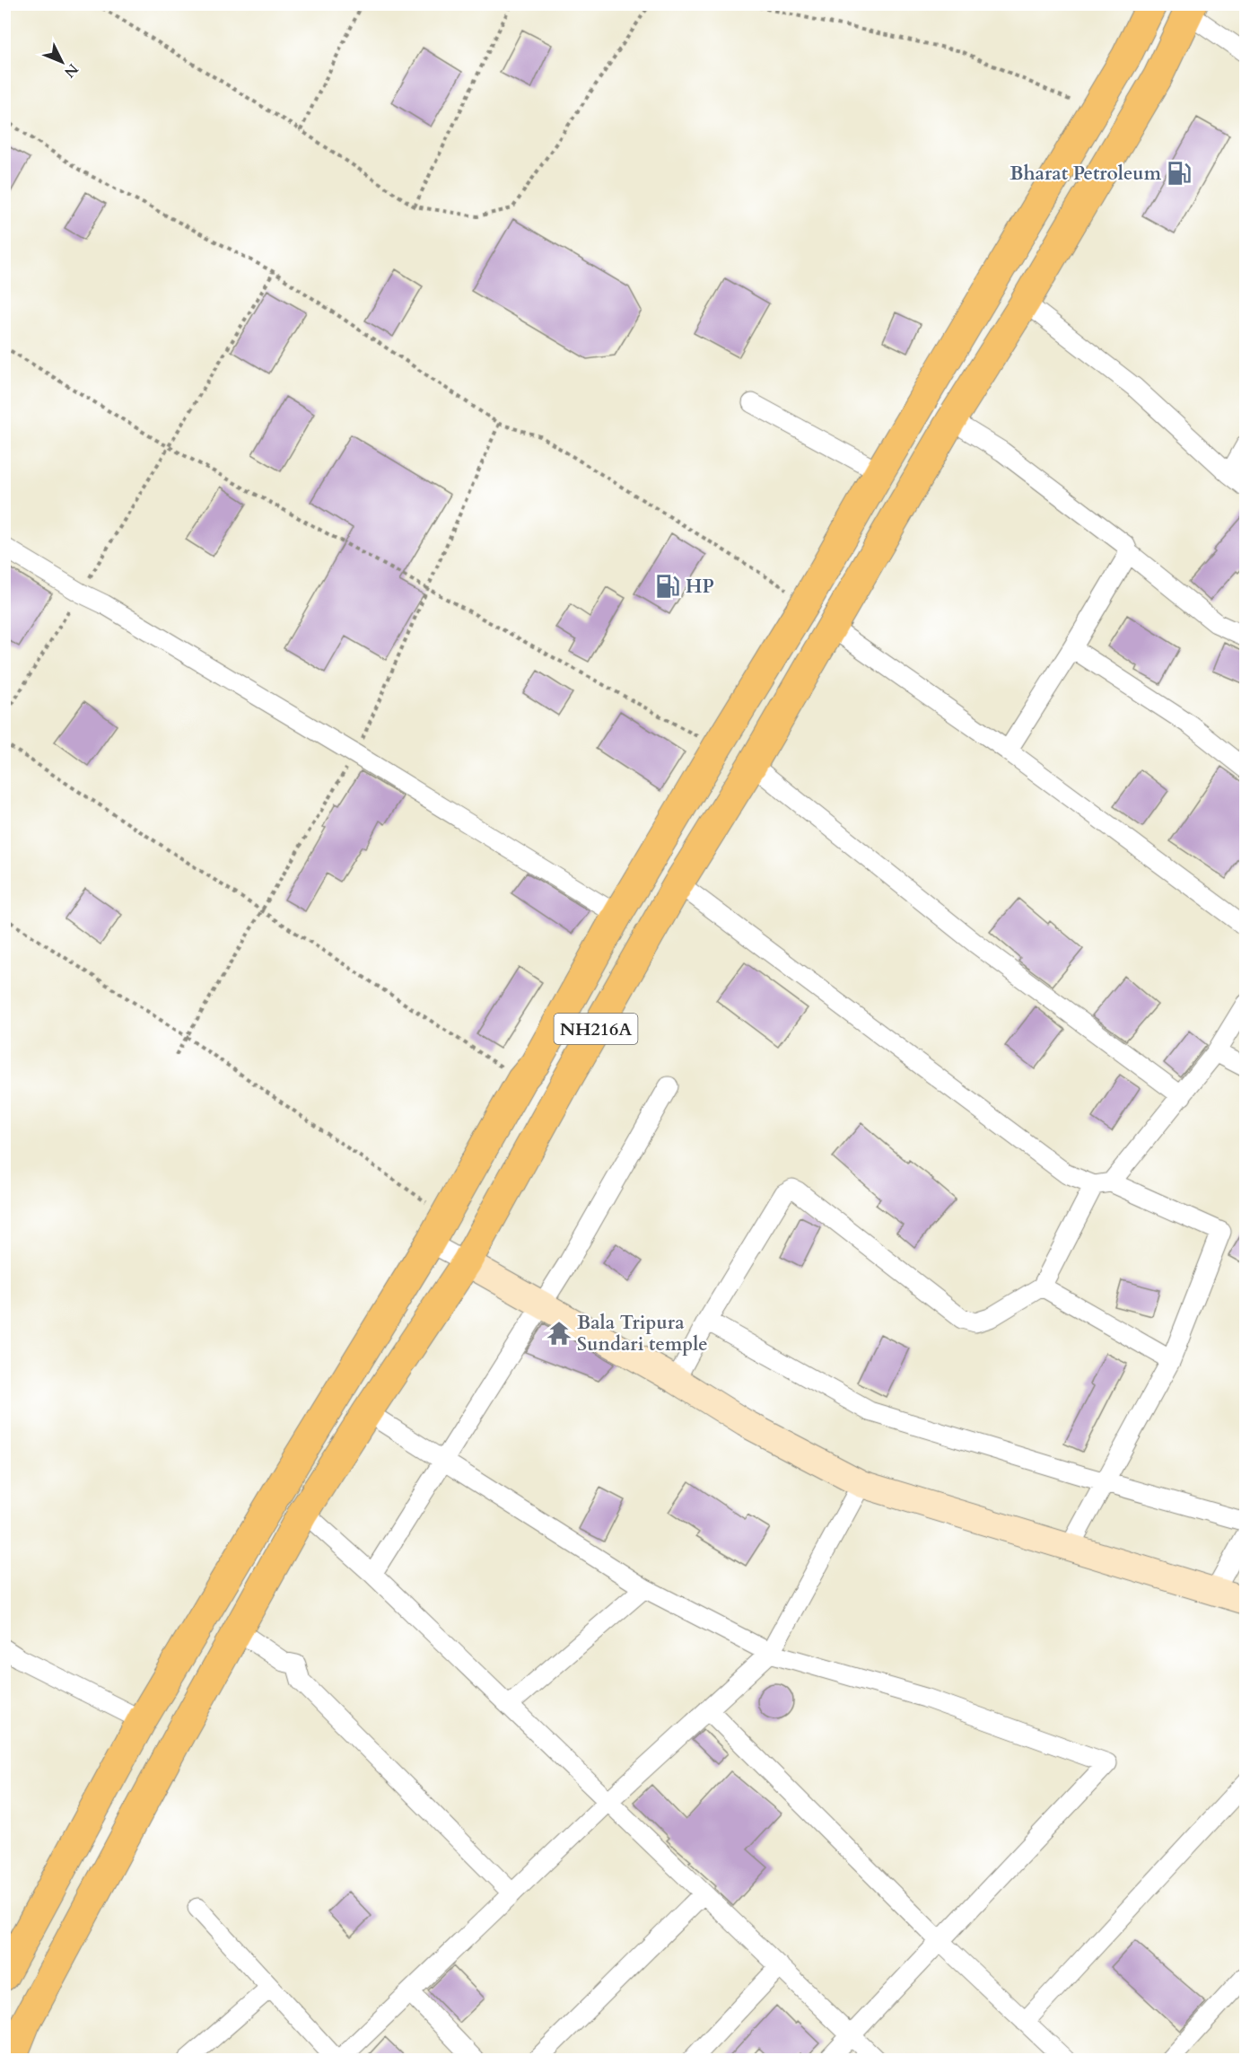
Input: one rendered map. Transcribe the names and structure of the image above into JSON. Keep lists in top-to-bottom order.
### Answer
{
  "streets": {
    "highway": ["NH216A"]
  },
  "places": {
    "fuel station": ["Bharat Petroleum", "HP"],
    "temple": ["Bala Tripura Sundari temple"]
  },
  "north": "bottom right"
}
